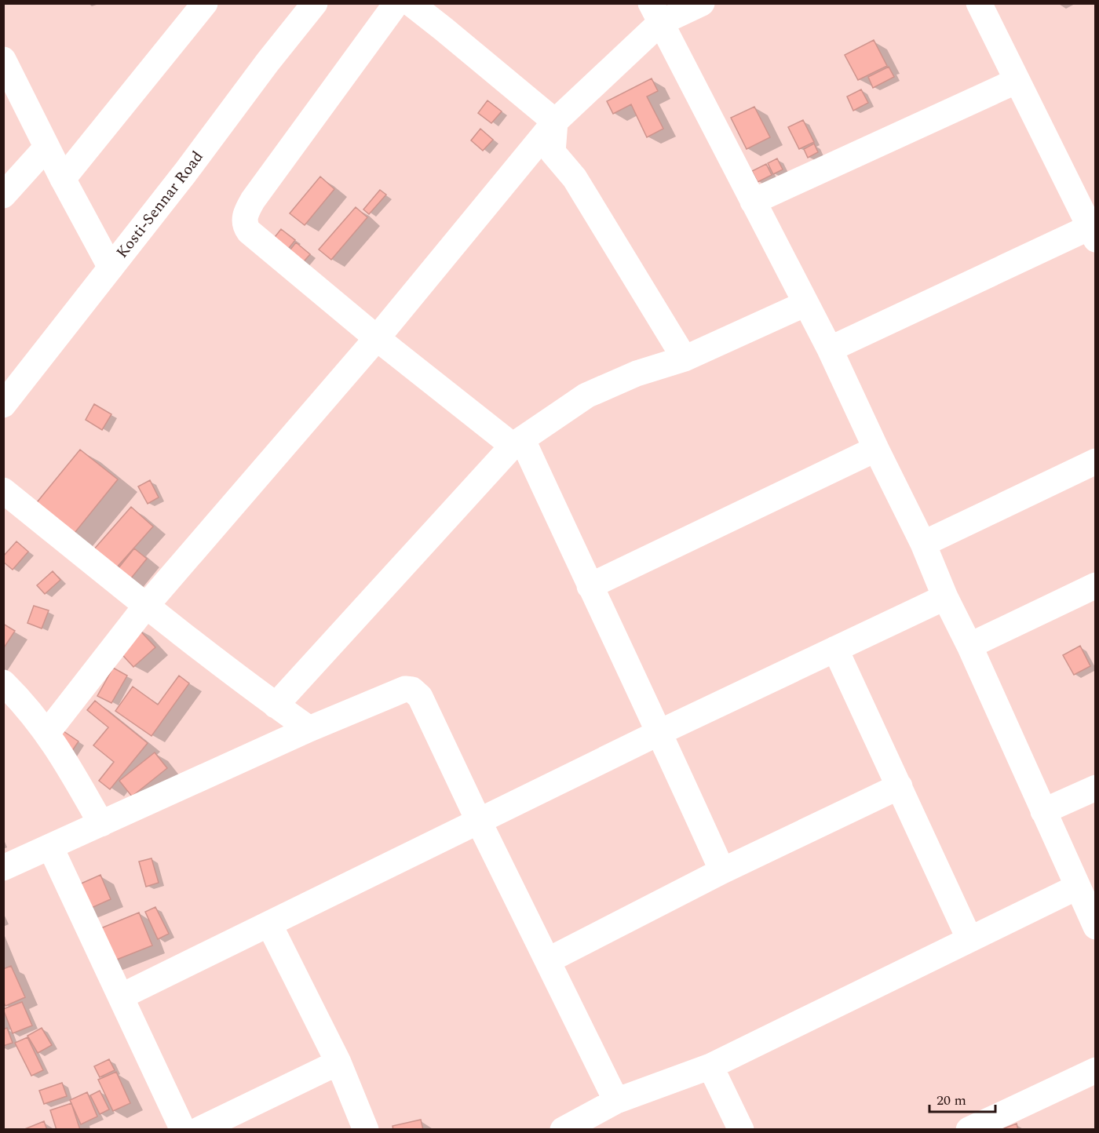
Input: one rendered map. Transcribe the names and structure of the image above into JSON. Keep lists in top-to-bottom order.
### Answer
{
  "streets": {
    "main road": ["Kosti-Sennar Road"]
  },
  "scale_bar": "20 m"
}
